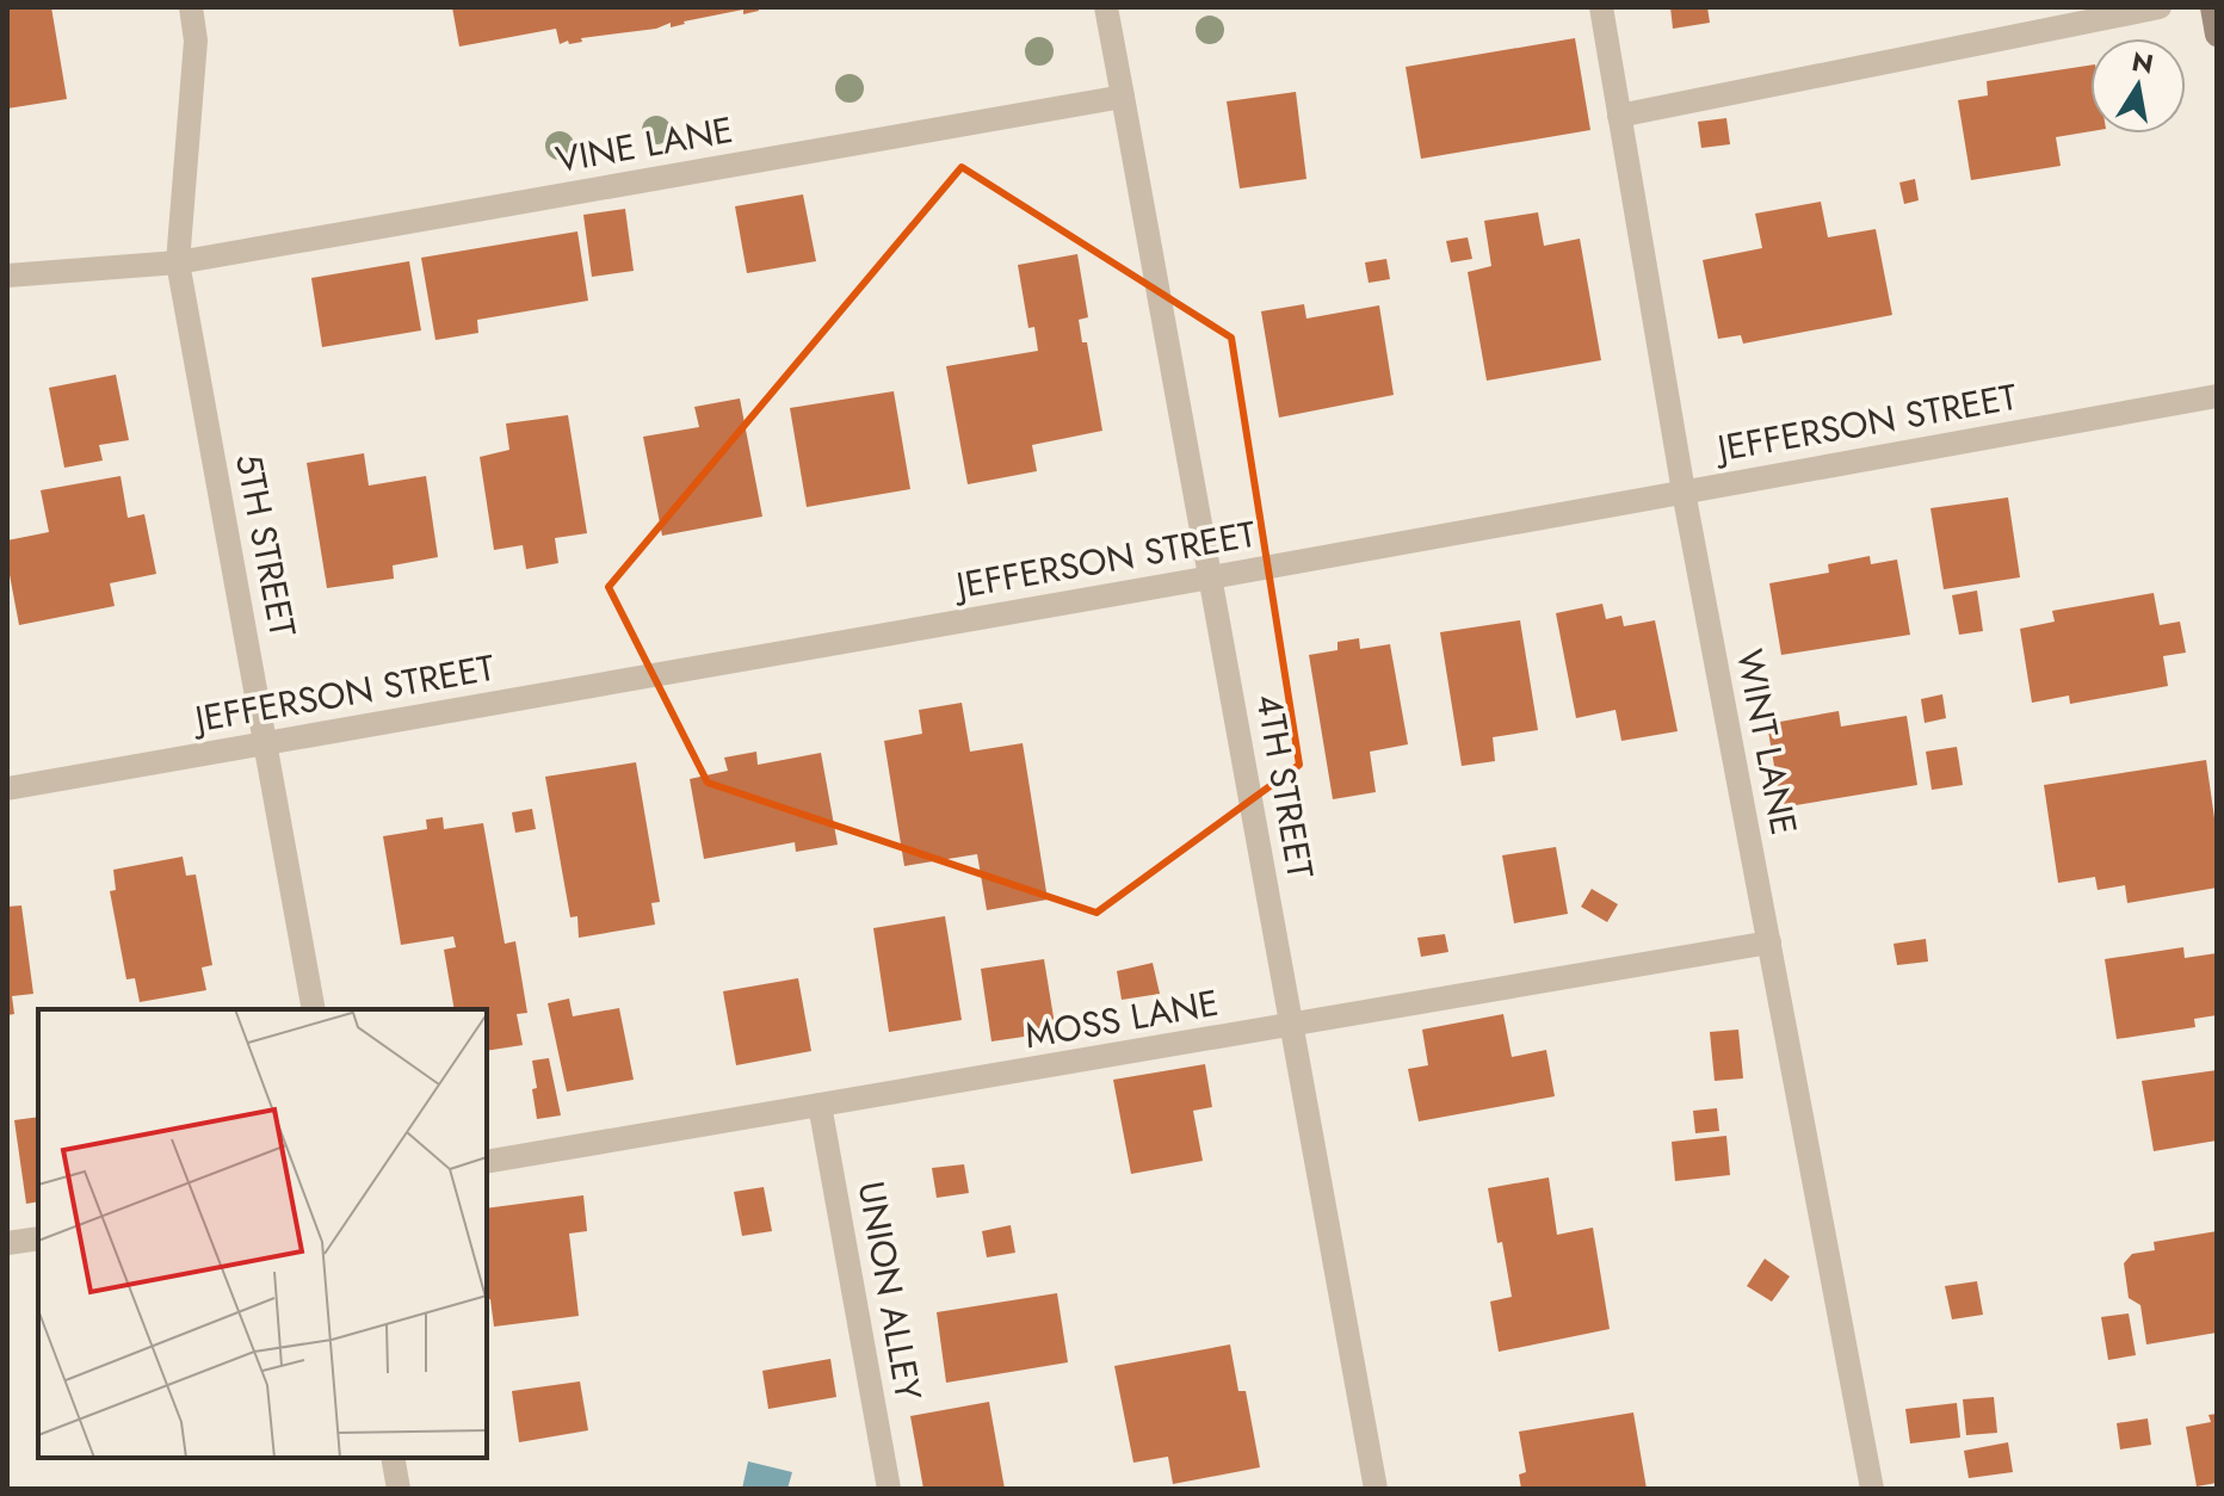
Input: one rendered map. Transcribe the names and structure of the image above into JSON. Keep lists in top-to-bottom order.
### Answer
{
  "streets": {
    "street": [
      "VINE LANE",
      "JEFFERSON STREET",
      "5TH STREET",
      "WINT LANE",
      "4TH STREET",
      "MOSS LANE",
      "UNION ALLEY"
    ]
  },
  "crossings": [
    ["VINE LANE", "5TH STREET"],
    ["VINE LANE", "4TH STREET"],
    ["JEFFERSON STREET", "5TH STREET"],
    ["JEFFERSON STREET", "WINT LANE"],
    ["JEFFERSON STREET", "4TH STREET"],
    ["WINT LANE", "MOSS LANE"],
    ["4TH STREET", "MOSS LANE"],
    ["MOSS LANE", "UNION ALLEY"]
  ],
  "north": "top"
}
